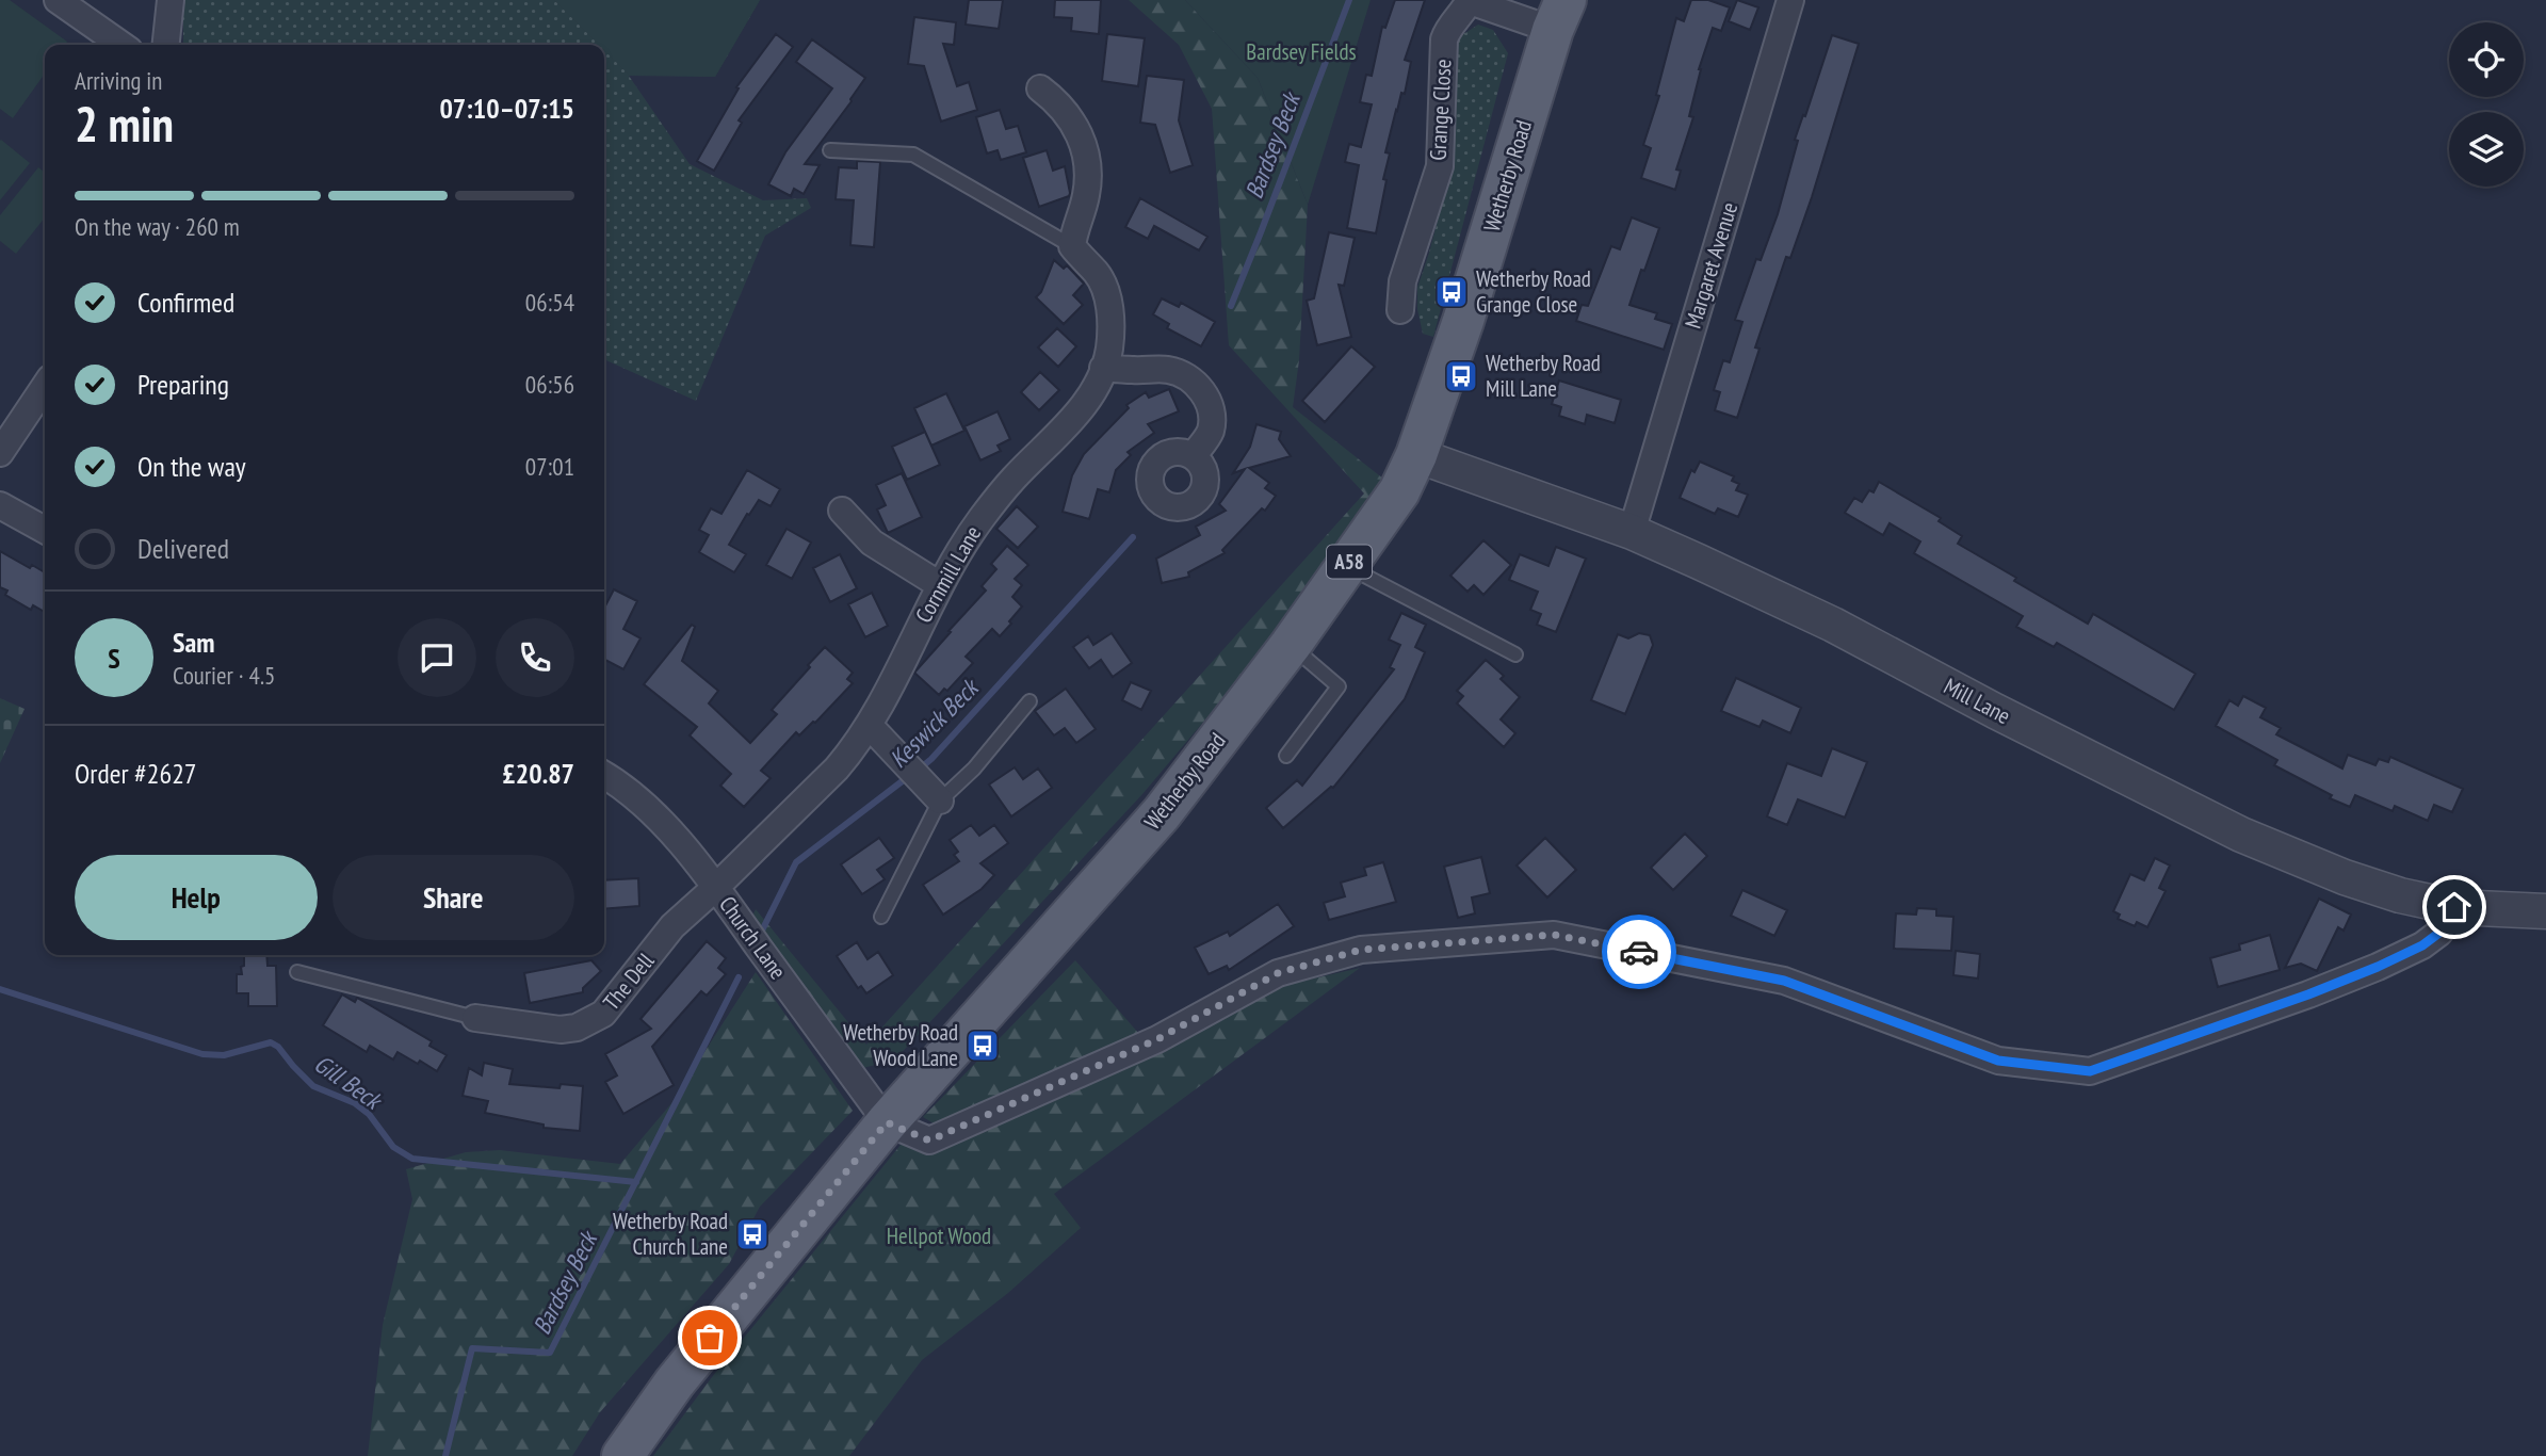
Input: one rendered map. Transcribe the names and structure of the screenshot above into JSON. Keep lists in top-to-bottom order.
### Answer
{
  "streets": {
    "main road": ["Wetherby Road", "A58"],
    "street": [
      "Grange Close",
      "Margaret Avenue",
      "Cornmill Lane",
      "Mill Lane",
      "Church Lane",
      "The Dell"
    ]
  },
  "crossings": [
    ["Grange Close", "Wetherby Road"],
    ["Wetherby Road", "Mill Lane"],
    ["Wetherby Road", "Church Lane"],
    ["Margaret Avenue", "Mill Lane"],
    ["Cornmill Lane", "Church Lane"],
    ["Cornmill Lane", "The Dell"],
    ["Church Lane", "The Dell"]
  ],
  "water": ["Bardsey Beck", "Keswick Beck", "Gill Beck"],
  "parks": ["Bardsey Fields", "Hellpot Wood"],
  "places": {
    "bus stop": [
      "Wetherby Road Grange Close",
      "Wetherby Road Mill Lane",
      "Wetherby Road Wood Lane",
      "Wetherby Road Church Lane"
    ]
  },
  "page": {
    "heading": ["2 min", "Arriving in", "07:10–07:15"],
    "panel": [
      "Sam",
      "Courier · 4.5",
      "Order #2627",
      "£20.87"
    ],
    "bar": "On the way · 260 m",
    "list": [
      ["Confirmed", "06:54"],
      ["Preparing", "06:56"],
      ["On the way", "07:01"],
      "Delivered"
    ],
    "round": "S",
    "buttons": ["Help", "Share"]
  }
}
